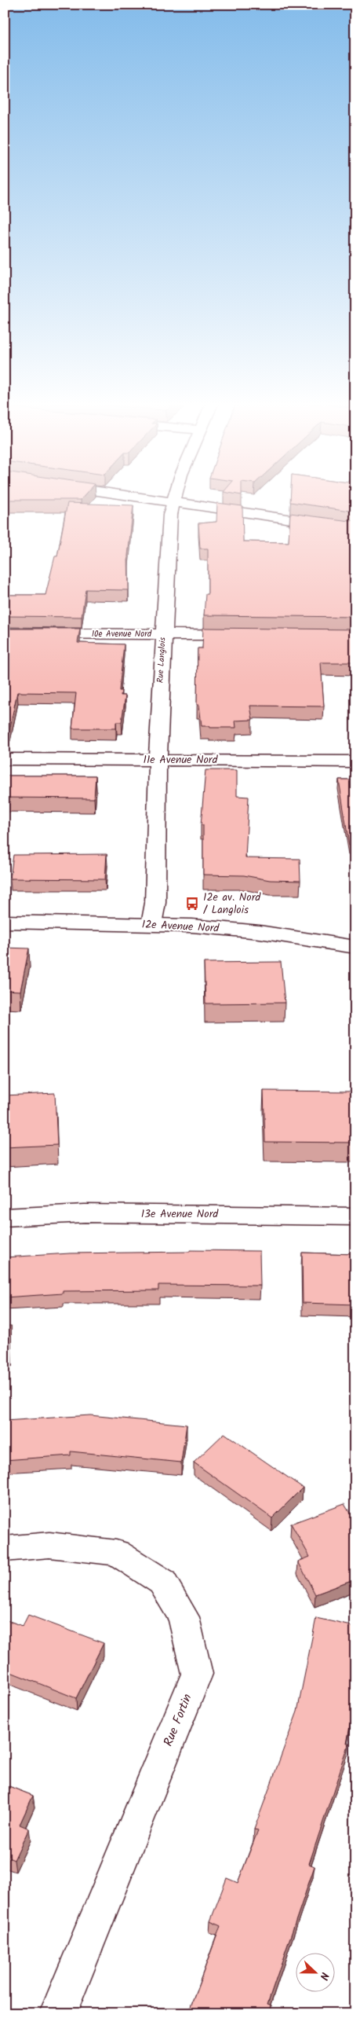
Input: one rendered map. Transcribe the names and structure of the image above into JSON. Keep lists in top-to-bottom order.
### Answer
{
  "streets": {
    "street": [
      "10e Avenue Nord",
      "Rue Langlois",
      "11e Avenue Nord",
      "12e Avenue Nord",
      "13e Avenue Nord",
      "Rue Fortin"
    ]
  },
  "crossings": [
    ["10e Avenue Nord", "Rue Langlois"],
    ["Rue Langlois", "11e Avenue Nord"],
    ["Rue Langlois", "12e Avenue Nord"]
  ],
  "places": {
    "bus stop": ["12e av. Nord / Langlois"]
  },
  "north": "right"
}
